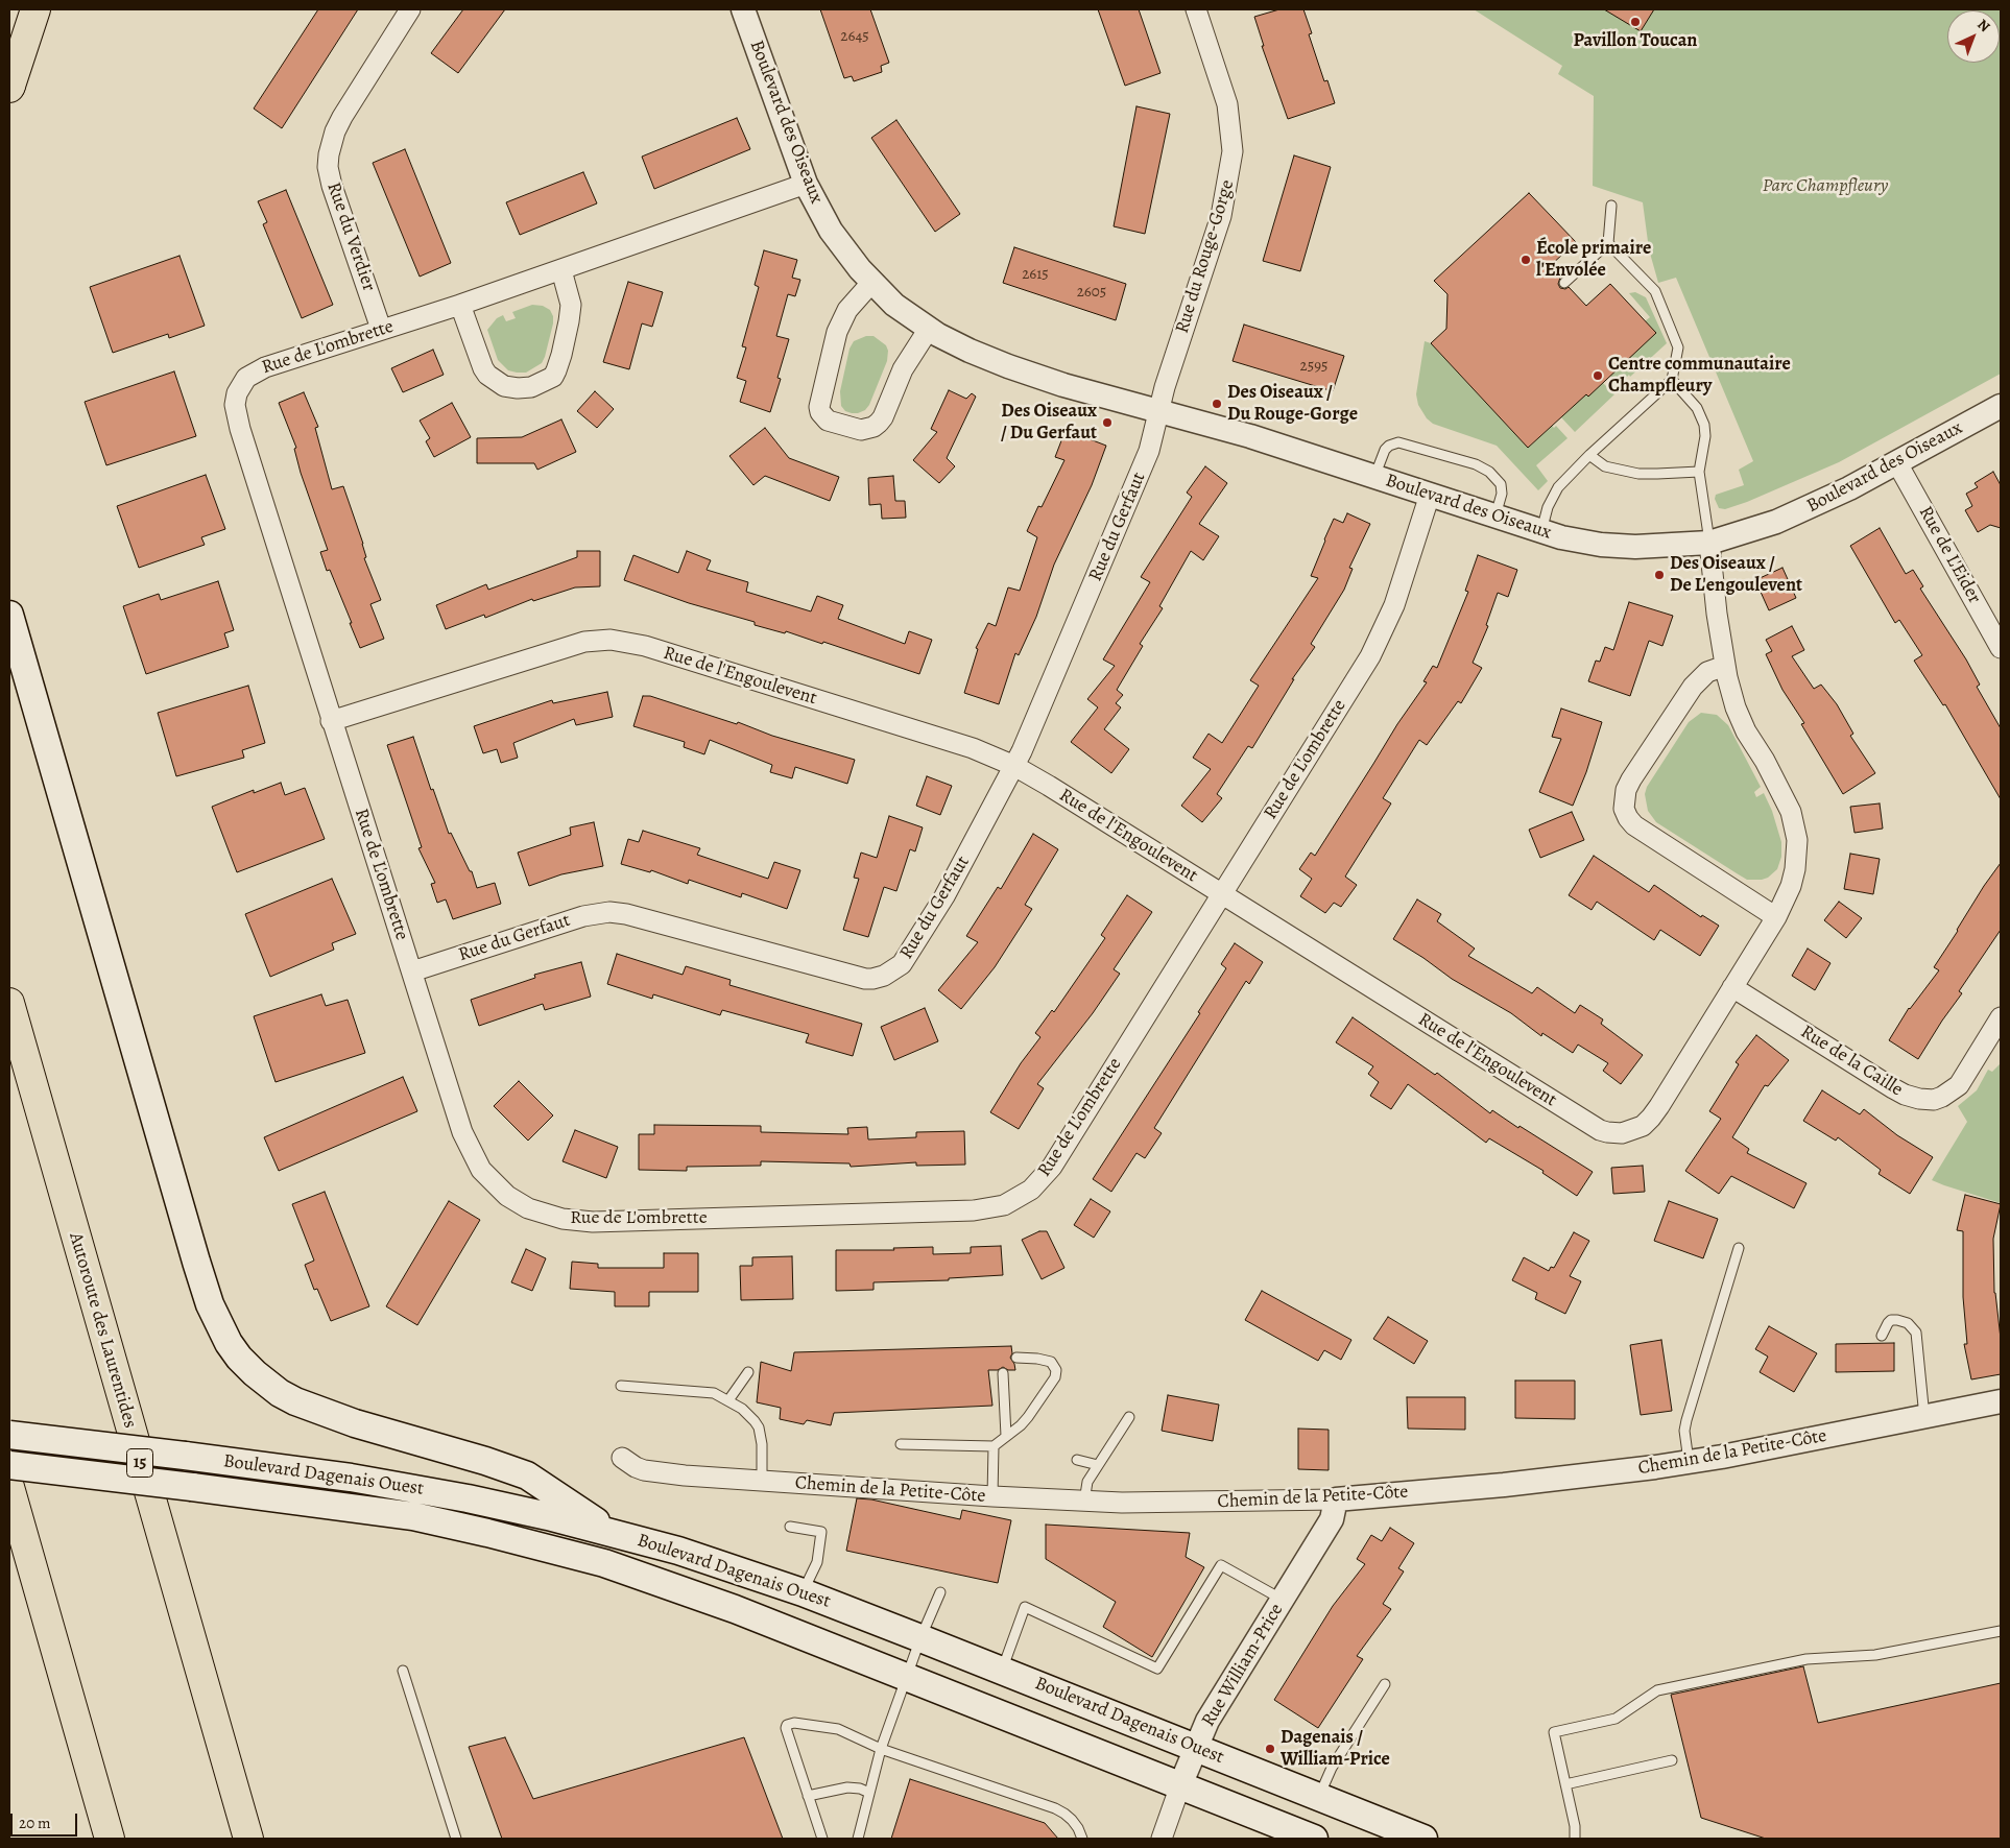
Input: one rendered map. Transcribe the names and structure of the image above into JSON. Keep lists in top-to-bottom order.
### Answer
{
  "streets": {
    "main road": ["Autoroute des Laurentides", "15", "Boulevard Dagenais Ouest"],
    "street": [
      "Boulevard des Oiseaux",
      "Rue du Verdier",
      "Rue du Rouge-Gorge",
      "Rue de L'ombrette",
      "Rue du Gerfaut",
      "Rue de L'Eider",
      "Rue de l'Engoulevent",
      "Rue de la Caille",
      "Chemin de la Petite-Côte",
      "Rue William-Price"
    ]
  },
  "crossings": [
    ["Boulevard des Oiseaux", "Rue du Rouge-Gorge"],
    ["Boulevard des Oiseaux", "Rue de L'ombrette"],
    ["Boulevard des Oiseaux", "Rue du Gerfaut"],
    ["Boulevard des Oiseaux", "Rue de L'Eider"],
    ["Boulevard des Oiseaux", "Rue de l'Engoulevent"],
    ["Rue du Verdier", "Rue de L'ombrette"],
    ["Rue du Rouge-Gorge", "Rue du Gerfaut"],
    ["Rue de L'ombrette", "Rue du Gerfaut"],
    ["Rue de L'ombrette", "Rue de l'Engoulevent"],
    ["Rue du Gerfaut", "Rue de l'Engoulevent"],
    ["Rue de l'Engoulevent", "Rue de la Caille"],
    ["Chemin de la Petite-Côte", "Rue William-Price"],
    ["Boulevard Dagenais Ouest", "Rue William-Price"]
  ],
  "parks": ["Parc Champfleury"],
  "places": [
    "Pavillon Toucan",
    "École primaire l'Envolée",
    "Centre communautaire Champfleury",
    "Des Oiseaux / Du Rouge-Gorge",
    "Des Oiseaux / Du Gerfaut",
    "Des Oiseaux / De L'engoulevent",
    "Dagenais / William-Price"
  ],
  "house_numbers": [
    "2645",
    "2615",
    "2605",
    "2595"
  ],
  "scale_bar": "20 m",
  "north": "top right"
}
